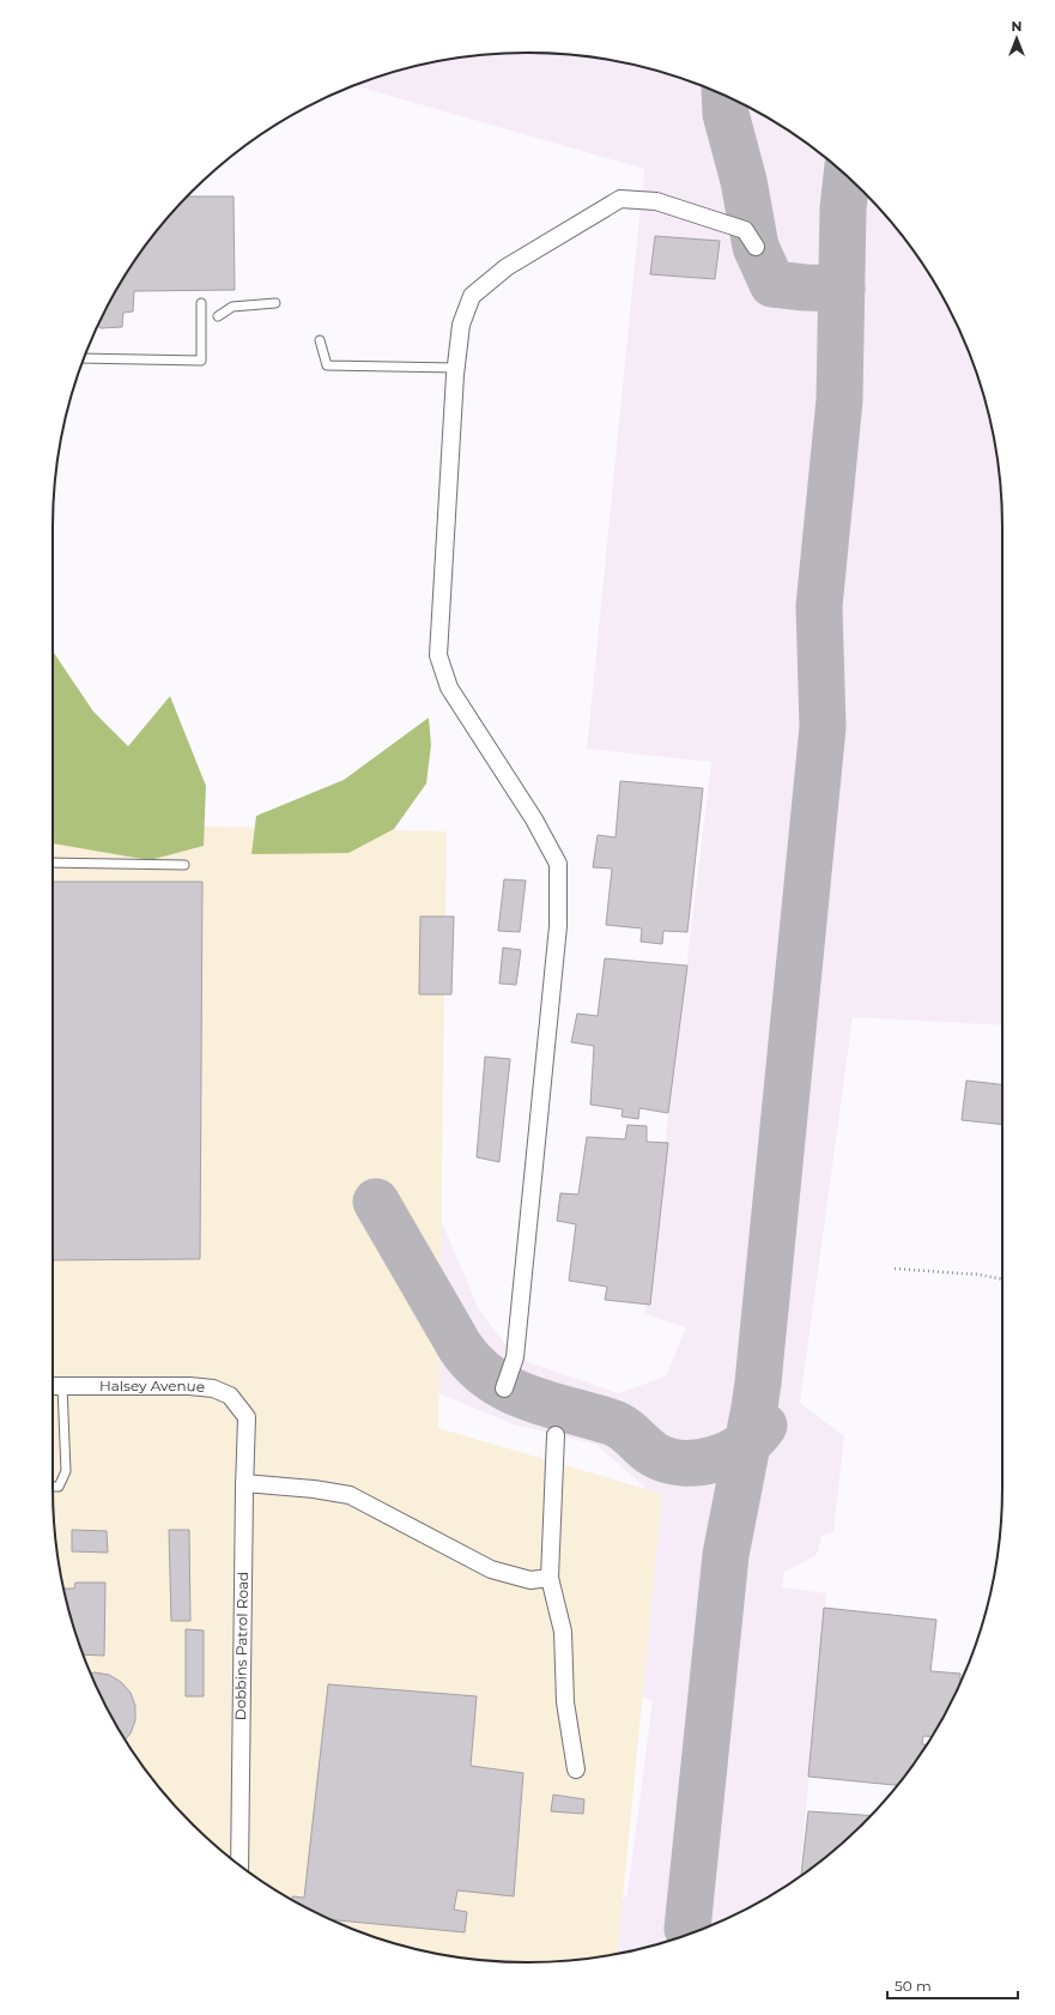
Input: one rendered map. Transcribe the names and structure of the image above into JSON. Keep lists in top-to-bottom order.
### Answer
{
  "streets": {
    "street": ["Halsey Avenue", "Dobbins Patrol Road"]
  },
  "crossings": [
    ["Halsey Avenue", "Dobbins Patrol Road"]
  ],
  "scale_bar": "50 m",
  "north": "top"
}
